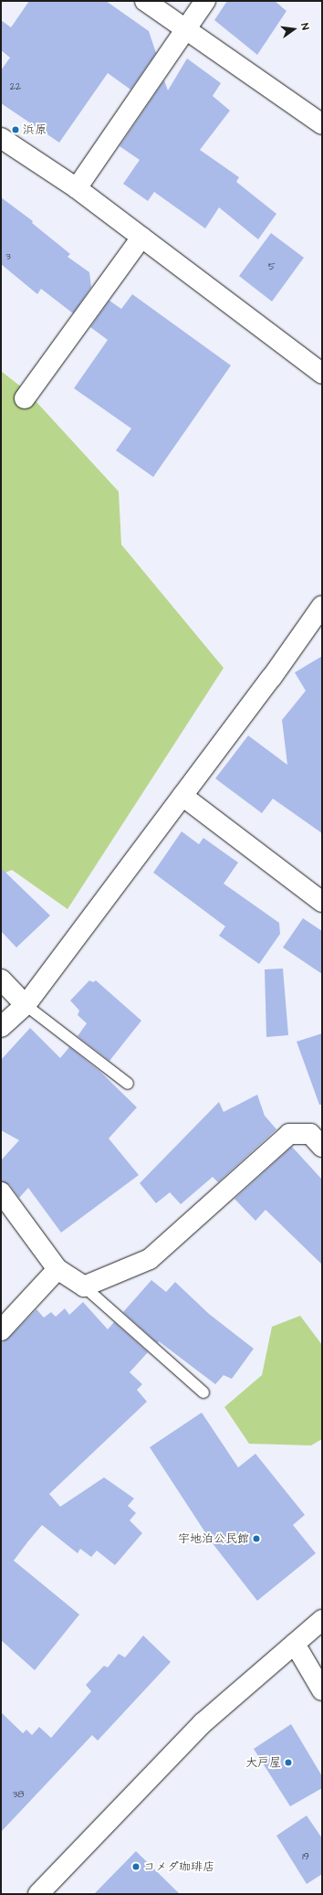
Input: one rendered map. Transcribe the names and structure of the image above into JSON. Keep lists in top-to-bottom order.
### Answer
{
  "places": [
    "浜原",
    "宇地泊公民館",
    "大戸屋",
    "コメダ珈琲店"
  ],
  "house_numbers": [
    "22",
    "3",
    "5",
    "38",
    "19"
  ],
  "north": "right"
}
